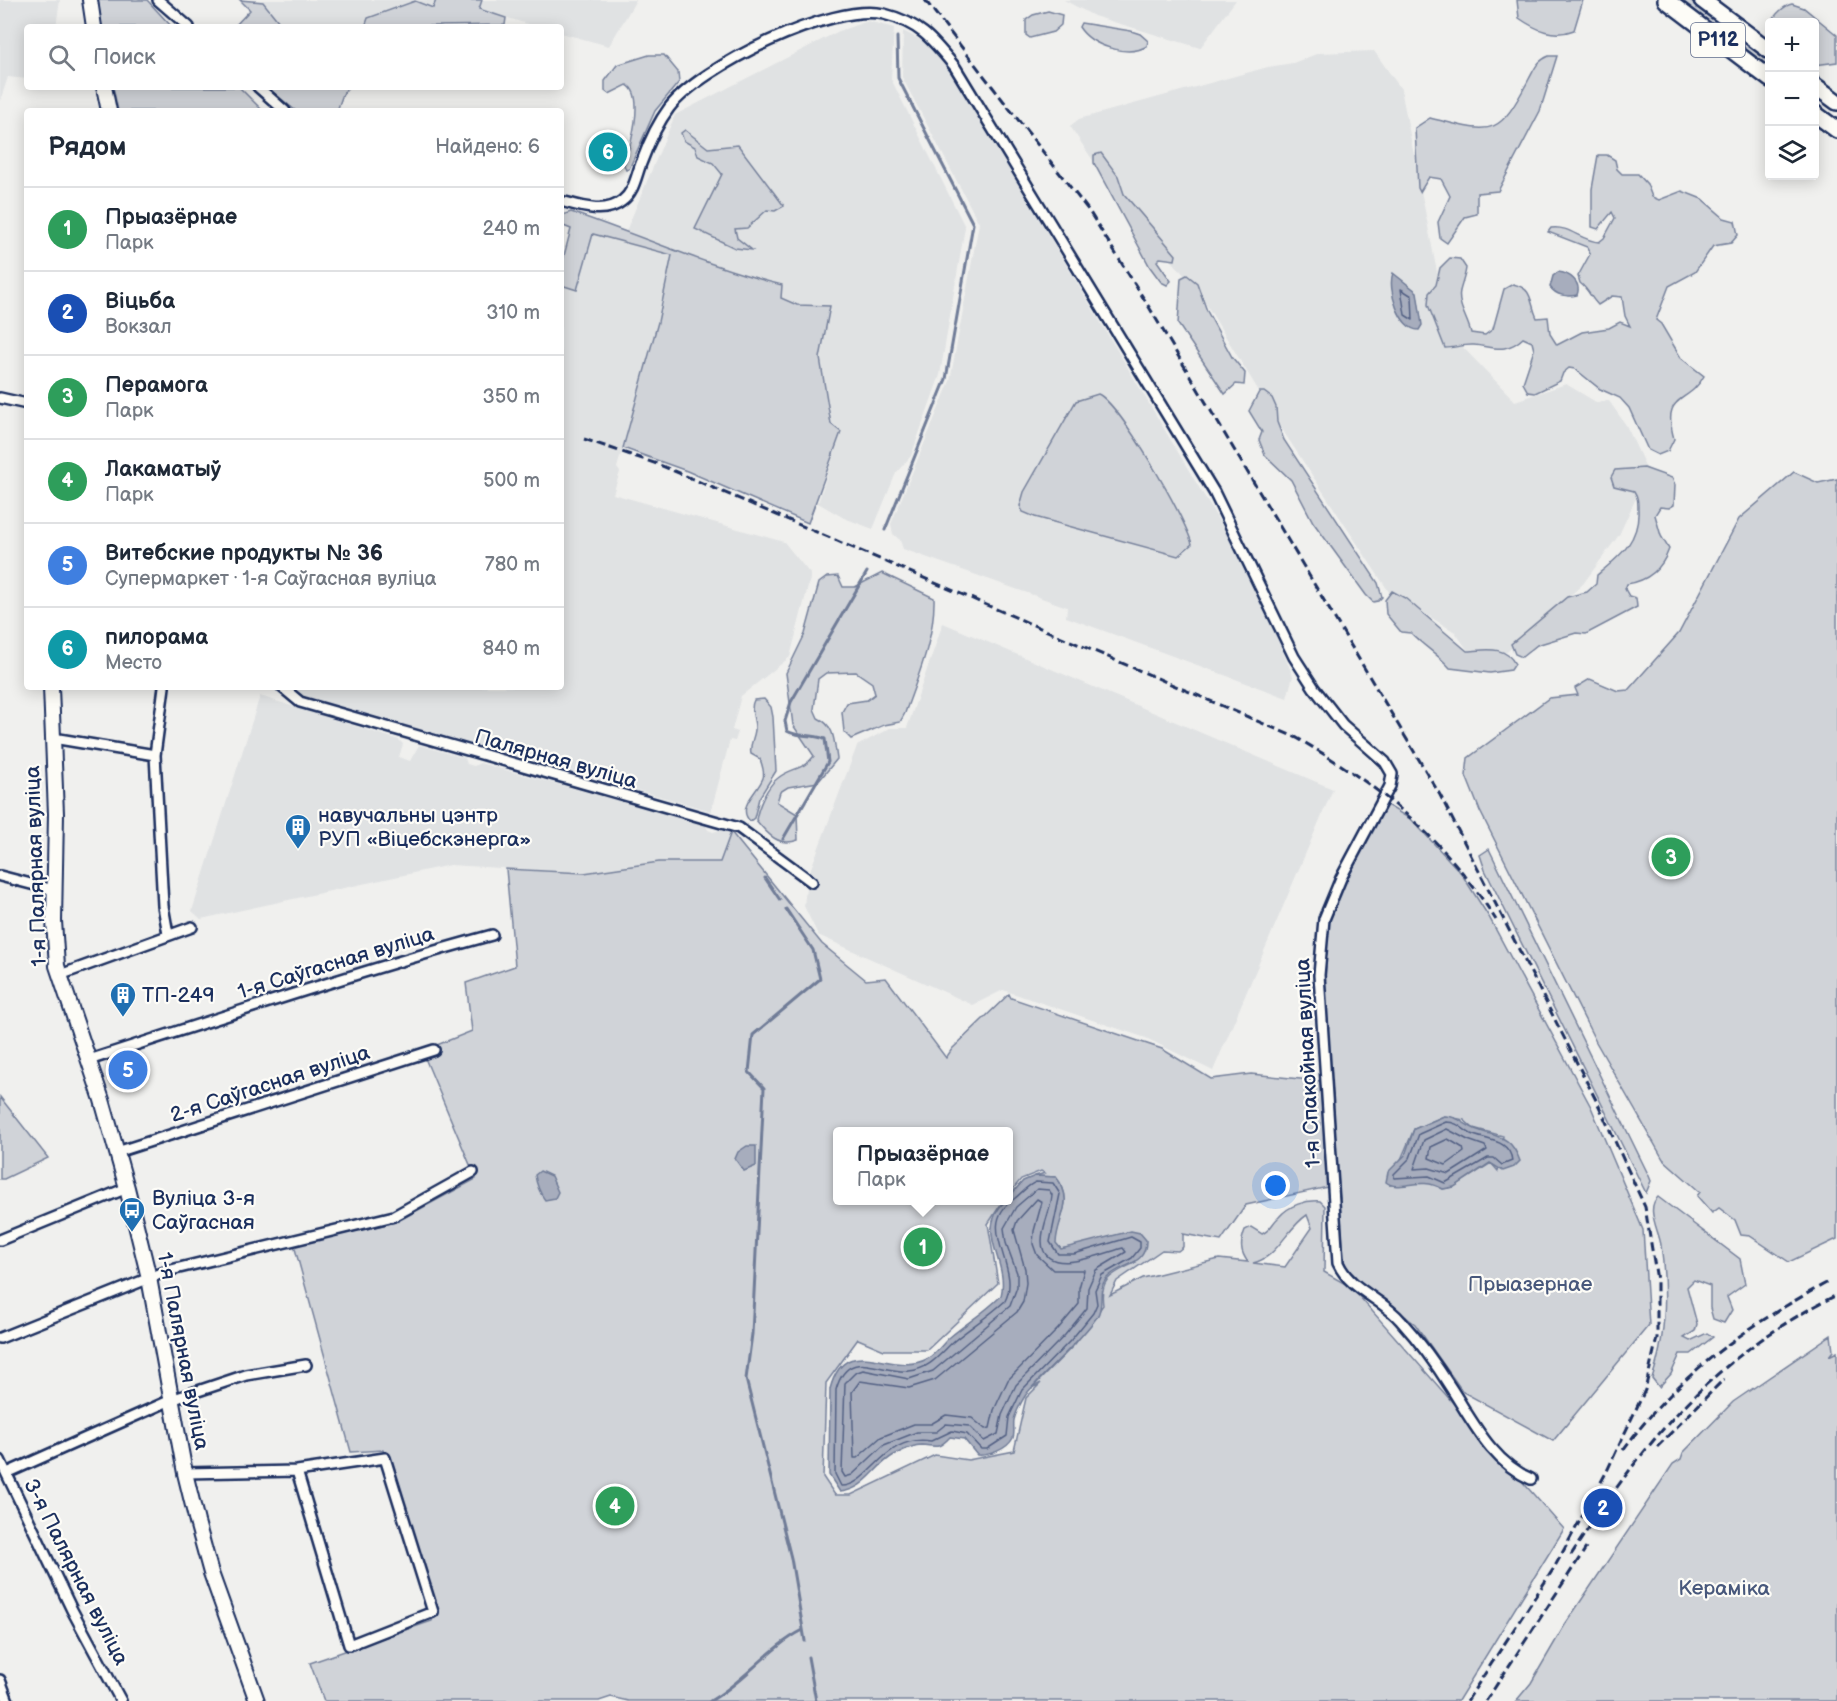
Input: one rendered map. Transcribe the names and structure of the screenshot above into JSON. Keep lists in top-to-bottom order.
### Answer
{
  "streets": {
    "main road": ["Р112"],
    "street": [
      "Палярная вуліца",
      "1-я Палярная вуліца",
      "1-я Саўгасная вуліца",
      "1-я Спакойная вуліца",
      "2-я Саўгасная вуліца",
      "3-я Палярная вуліца"
    ]
  },
  "crossings": [
    ["1-я Палярная вуліца", "1-я Саўгасная вуліца"],
    ["1-я Палярная вуліца", "2-я Саўгасная вуліца"]
  ],
  "parks": ["Прыазернае", "Кераміка"],
  "places": {
    "building": ["навучальны цэнтр РУП «Віцебскэнерга»", "ТП-249"],
    "bus stop": ["Вуліца 3-я Саўгасная"]
  },
  "page": {
    "map_buttons": ["+", "−"],
    "search": "Поиск",
    "heading": ["Рядом", "Найдено: 6"],
    "pins": [
      "6",
      "3",
      "5",
      "1",
      "4",
      "2"
    ],
    "list": [
      {
        "mark": "1",
        "name": "Прыазёрнае",
        "note": "Парк",
        "value": "240 m"
      },
      {
        "mark": "2",
        "name": "Віцьба",
        "note": "Вокзал",
        "value": "310 m"
      },
      {
        "mark": "3",
        "name": "Перамога",
        "note": "Парк",
        "value": "350 m"
      },
      {
        "mark": "4",
        "name": "Лакаматыў",
        "note": "Парк",
        "value": "500 m"
      },
      {
        "mark": "5",
        "name": "Витебские продукты № 36",
        "note": "Супермаркет · 1-я Саўгасная вуліца",
        "value": "780 m"
      },
      {
        "mark": "6",
        "name": "пилорама",
        "note": "Место",
        "value": "840 m"
      }
    ],
    "popup": ["Прыазёрнае", "Парк"]
  }
}
